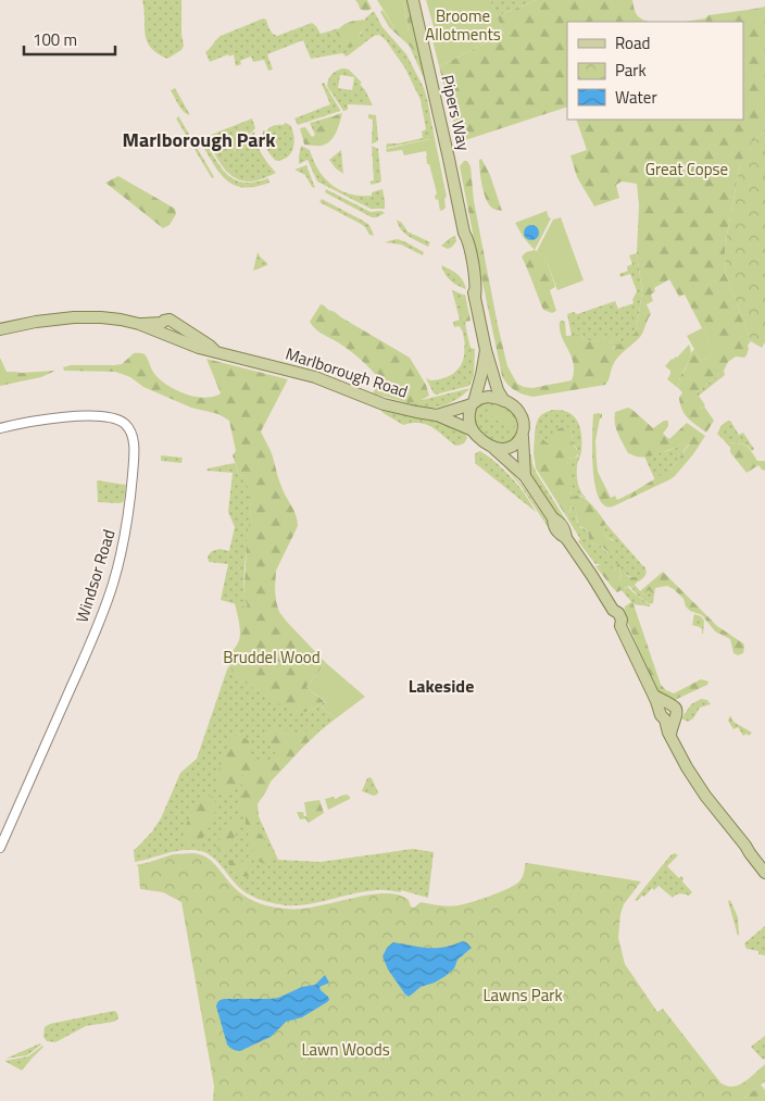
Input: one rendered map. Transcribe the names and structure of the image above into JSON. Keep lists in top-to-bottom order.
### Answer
{
  "streets": {
    "main road": ["Pipers Way", "Marlborough Road"],
    "street": ["Windsor Road"]
  },
  "crossings": [
    ["Pipers Way", "Marlborough Road"]
  ],
  "districts": ["Marlborough Park", "Lakeside"],
  "parks": [
    "Broome Allotments",
    "Great Copse",
    "Bruddel Wood",
    "Lawns Park",
    "Lawn Woods"
  ],
  "legend": ["Road", "Park", "Water"],
  "scale_bar": "100 m"
}
